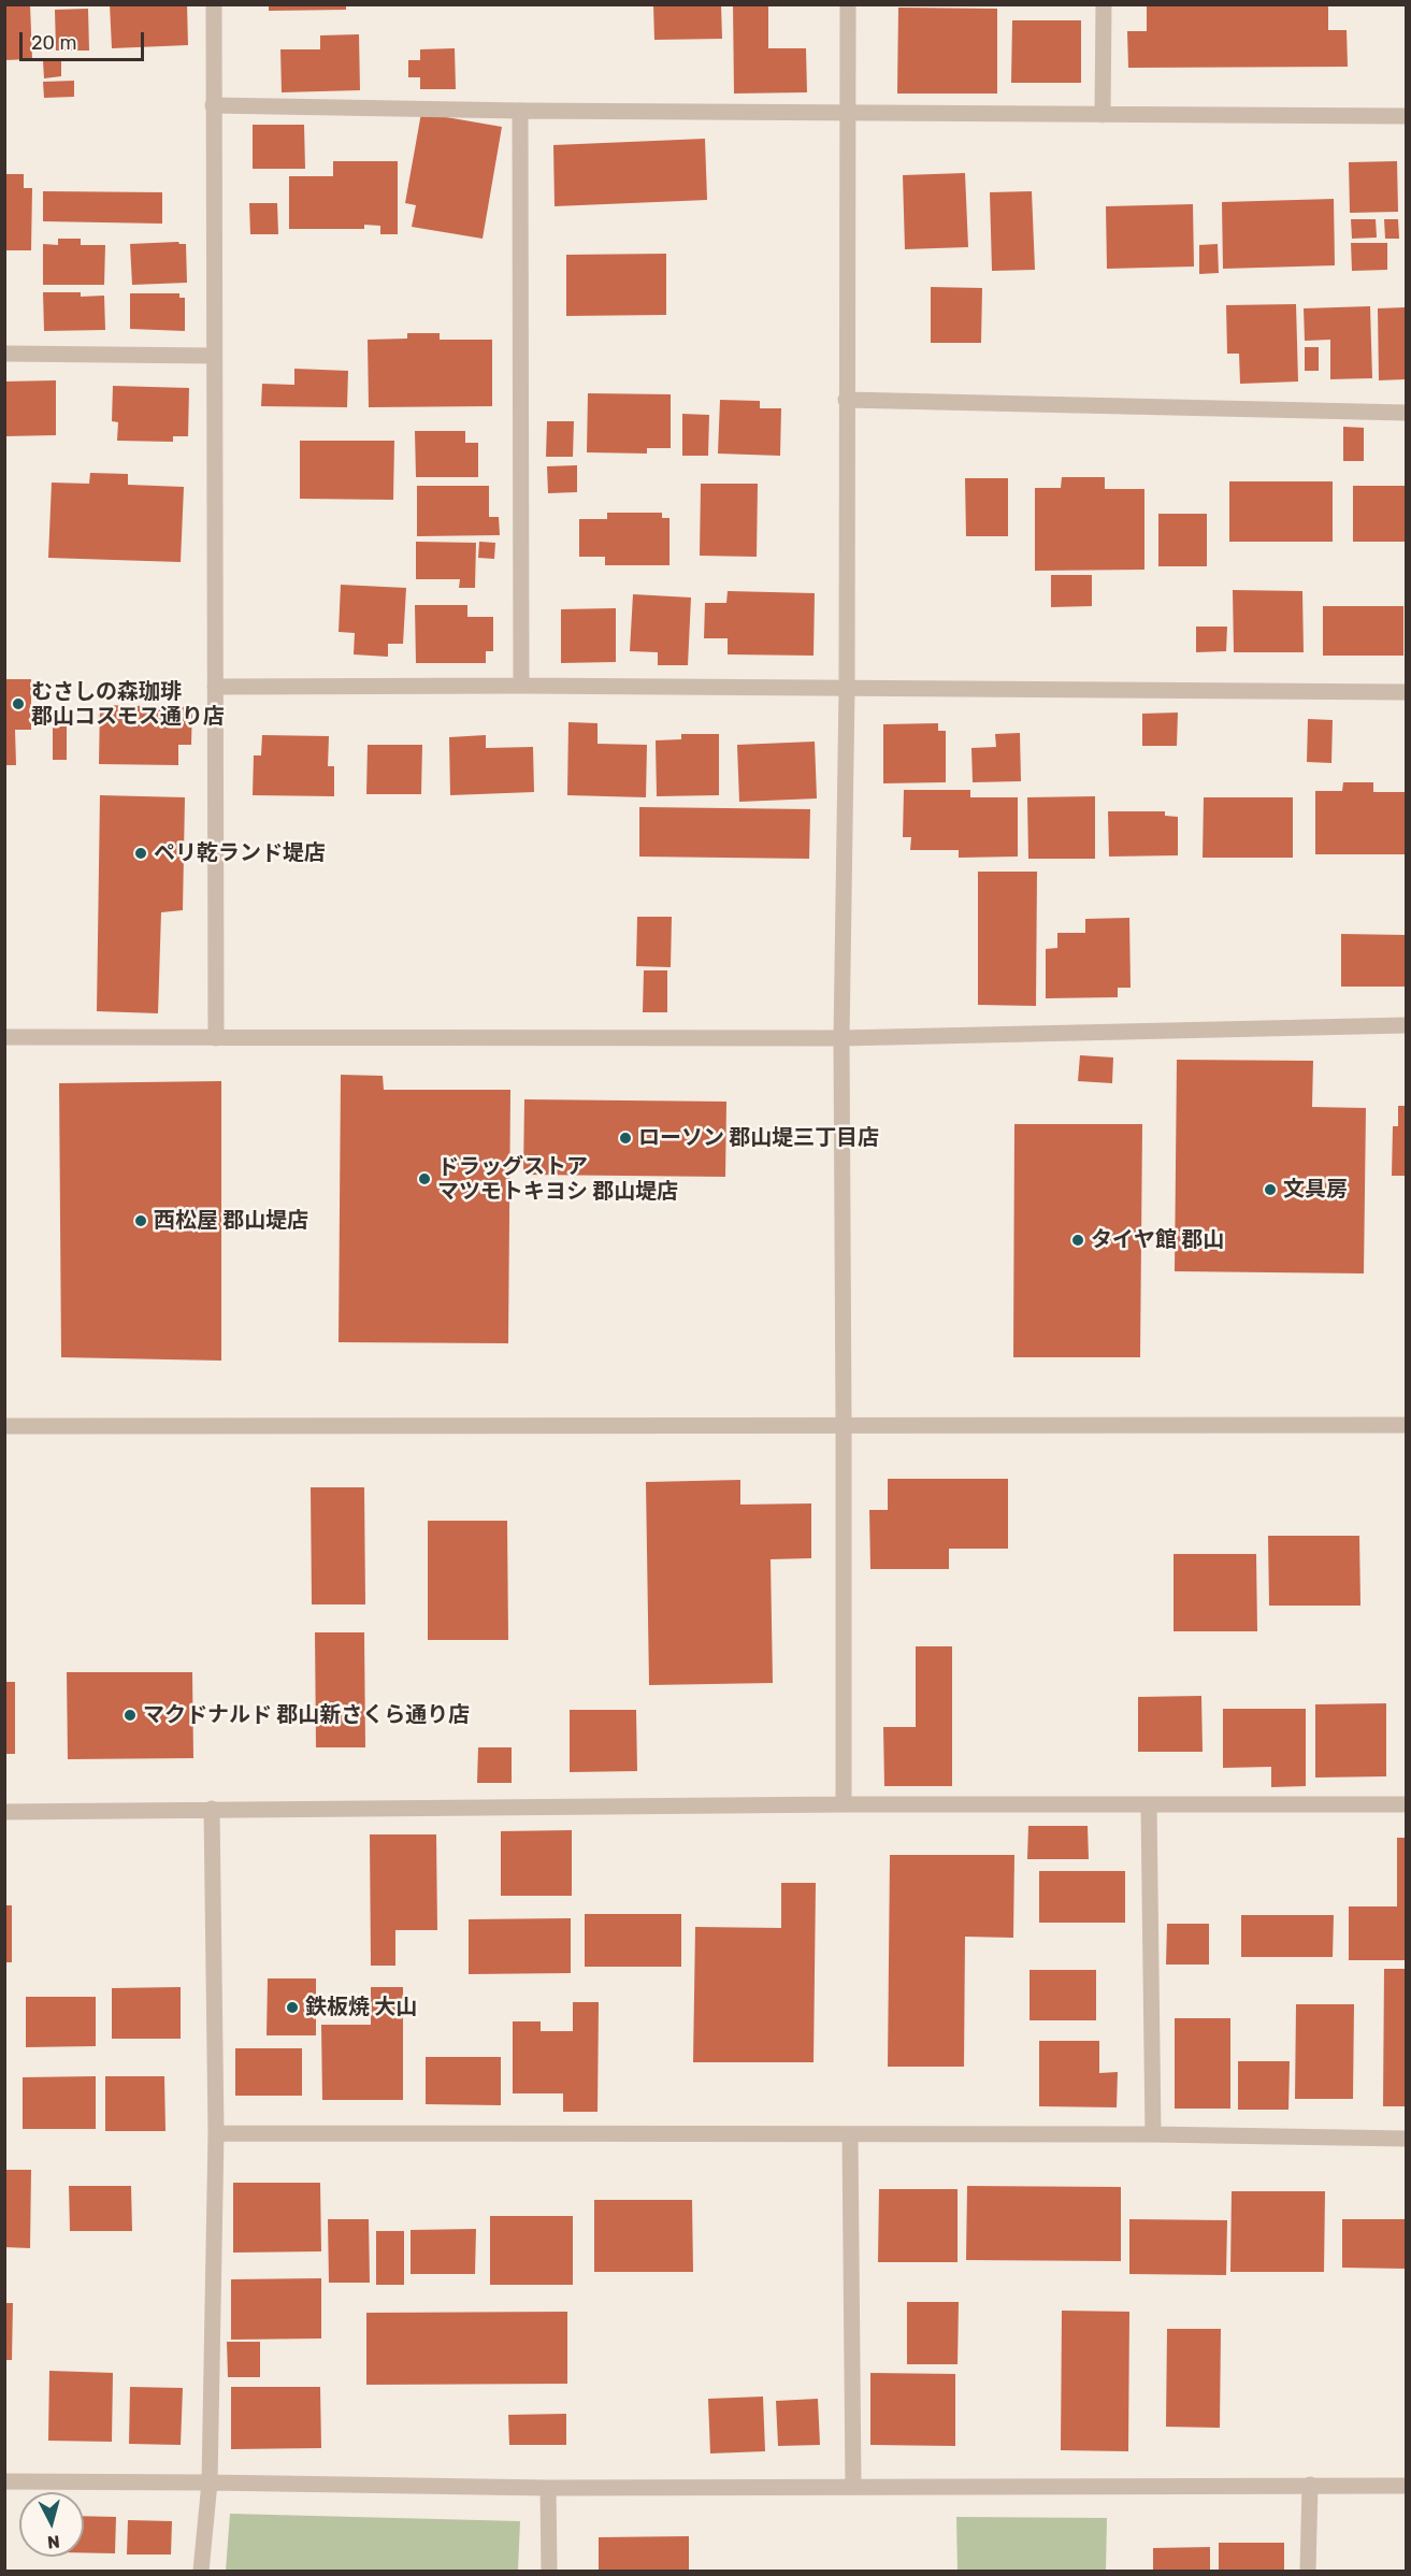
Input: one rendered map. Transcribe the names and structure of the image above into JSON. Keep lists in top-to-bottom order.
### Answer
{
  "places": [
    "むさしの森珈琲 郡山コスモス通り店",
    "ペリ乾ランド堤店",
    "ローソン 郡山堤三丁目店",
    "ドラッグストア マツモトキヨシ 郡山堤店",
    "文具房",
    "西松屋 郡山堤店",
    "タイヤ館 郡山",
    "マクドナルド 郡山新さくら通り店",
    "鉄板焼 大山"
  ],
  "scale_bar": "20 m",
  "north": "bottom"
}
